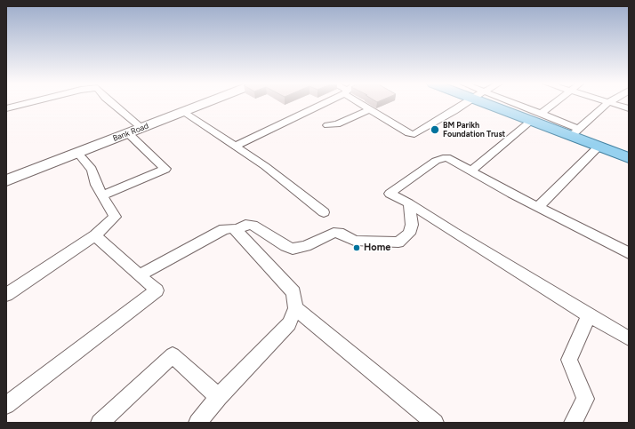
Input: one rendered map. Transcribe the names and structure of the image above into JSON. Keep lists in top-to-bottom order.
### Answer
{
  "streets": {
    "main road": ["Bank Road"]
  },
  "places": ["BM Parikh Foundation Trust", "Home"]
}
